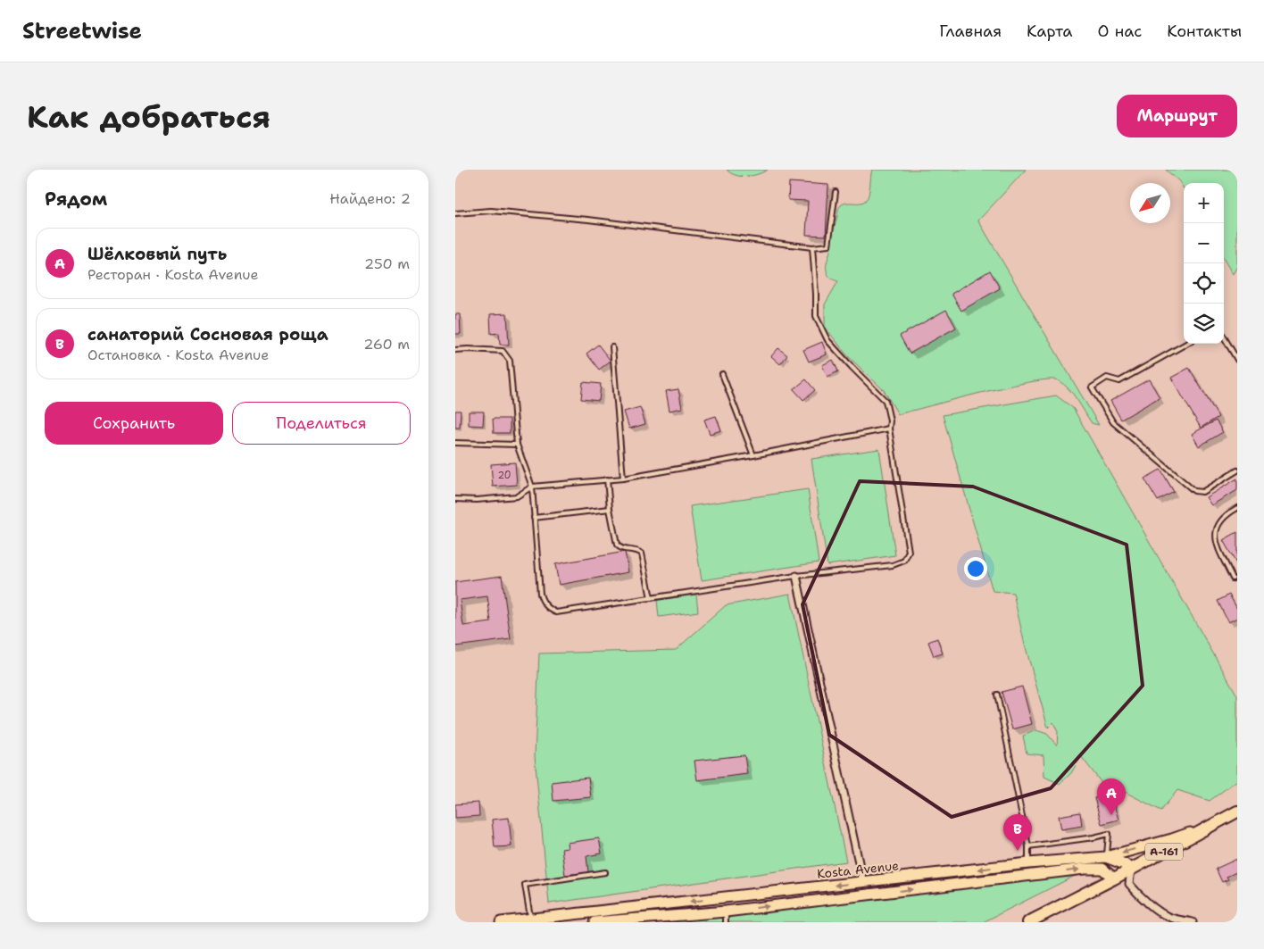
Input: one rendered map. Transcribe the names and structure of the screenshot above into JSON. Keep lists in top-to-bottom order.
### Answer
{
  "streets": {
    "highway": ["А-161"],
    "main road": ["Kosta Avenue"]
  },
  "crossings": [
    ["А-161", "Kosta Avenue"]
  ],
  "house_numbers": ["20"],
  "north": "bottom left",
  "page": {
    "header": "Streetwise",
    "nav": [
      "Главная",
      "Карта",
      "О нас",
      "Контакты"
    ],
    "buttons": [
      "Маршрут",
      ["Сохранить", "Поделиться"]
    ],
    "title": "Как добраться",
    "heading": ["Рядом", "Найдено: 2"],
    "map_buttons": ["+", "−"],
    "list": [
      {
        "mark": "A",
        "name": "Шёлковый путь",
        "note": "Ресторан · Kosta Avenue",
        "value": "250 m"
      },
      {
        "mark": "B",
        "name": "санаторий Сосновая роща",
        "note": "Остановка · Kosta Avenue",
        "value": "260 m"
      }
    ],
    "pins": ["A", "B"]
  }
}
